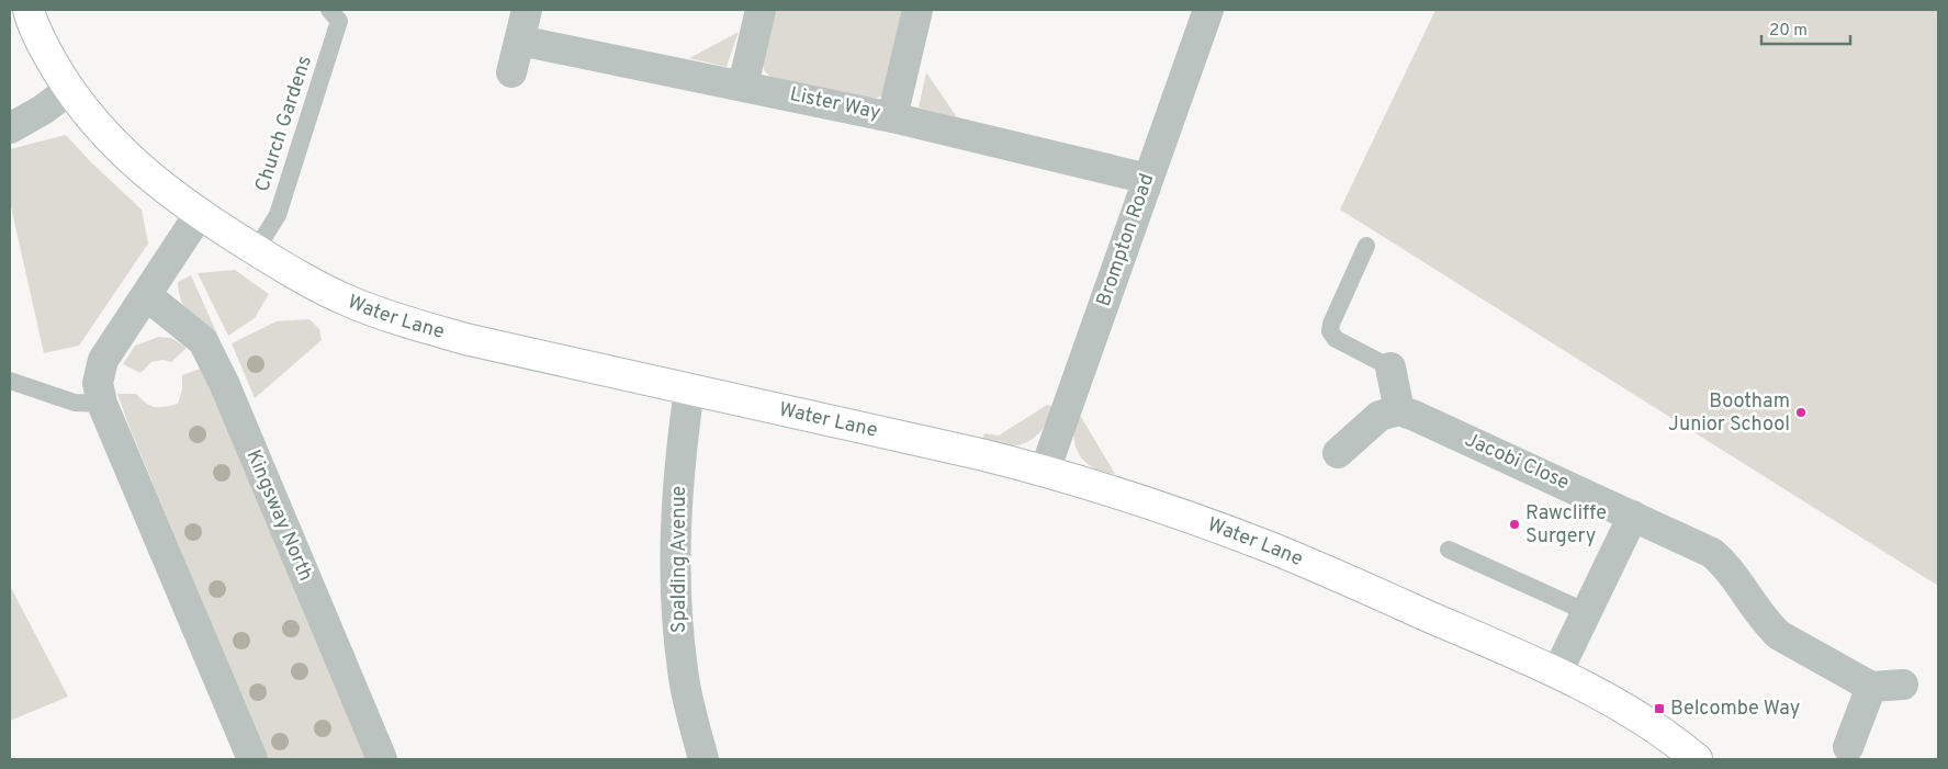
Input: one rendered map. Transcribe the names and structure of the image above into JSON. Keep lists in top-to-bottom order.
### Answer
{
  "streets": {
    "street": [
      "Lister Way",
      "Brompton Road",
      "Water Lane",
      "Jacobi Close",
      "Kingsway North",
      "Spalding Avenue"
    ],
    "lane": ["Church Gardens"]
  },
  "crossings": [
    ["Lister Way", "Brompton Road"],
    ["Church Gardens", "Water Lane"],
    ["Brompton Road", "Water Lane"],
    ["Water Lane", "Spalding Avenue"]
  ],
  "places": {
    "other": ["Bootham Junior School", "Rawcliffe Surgery"],
    "transit": ["Belcombe Way"]
  },
  "scale_bar": "20 m"
}
